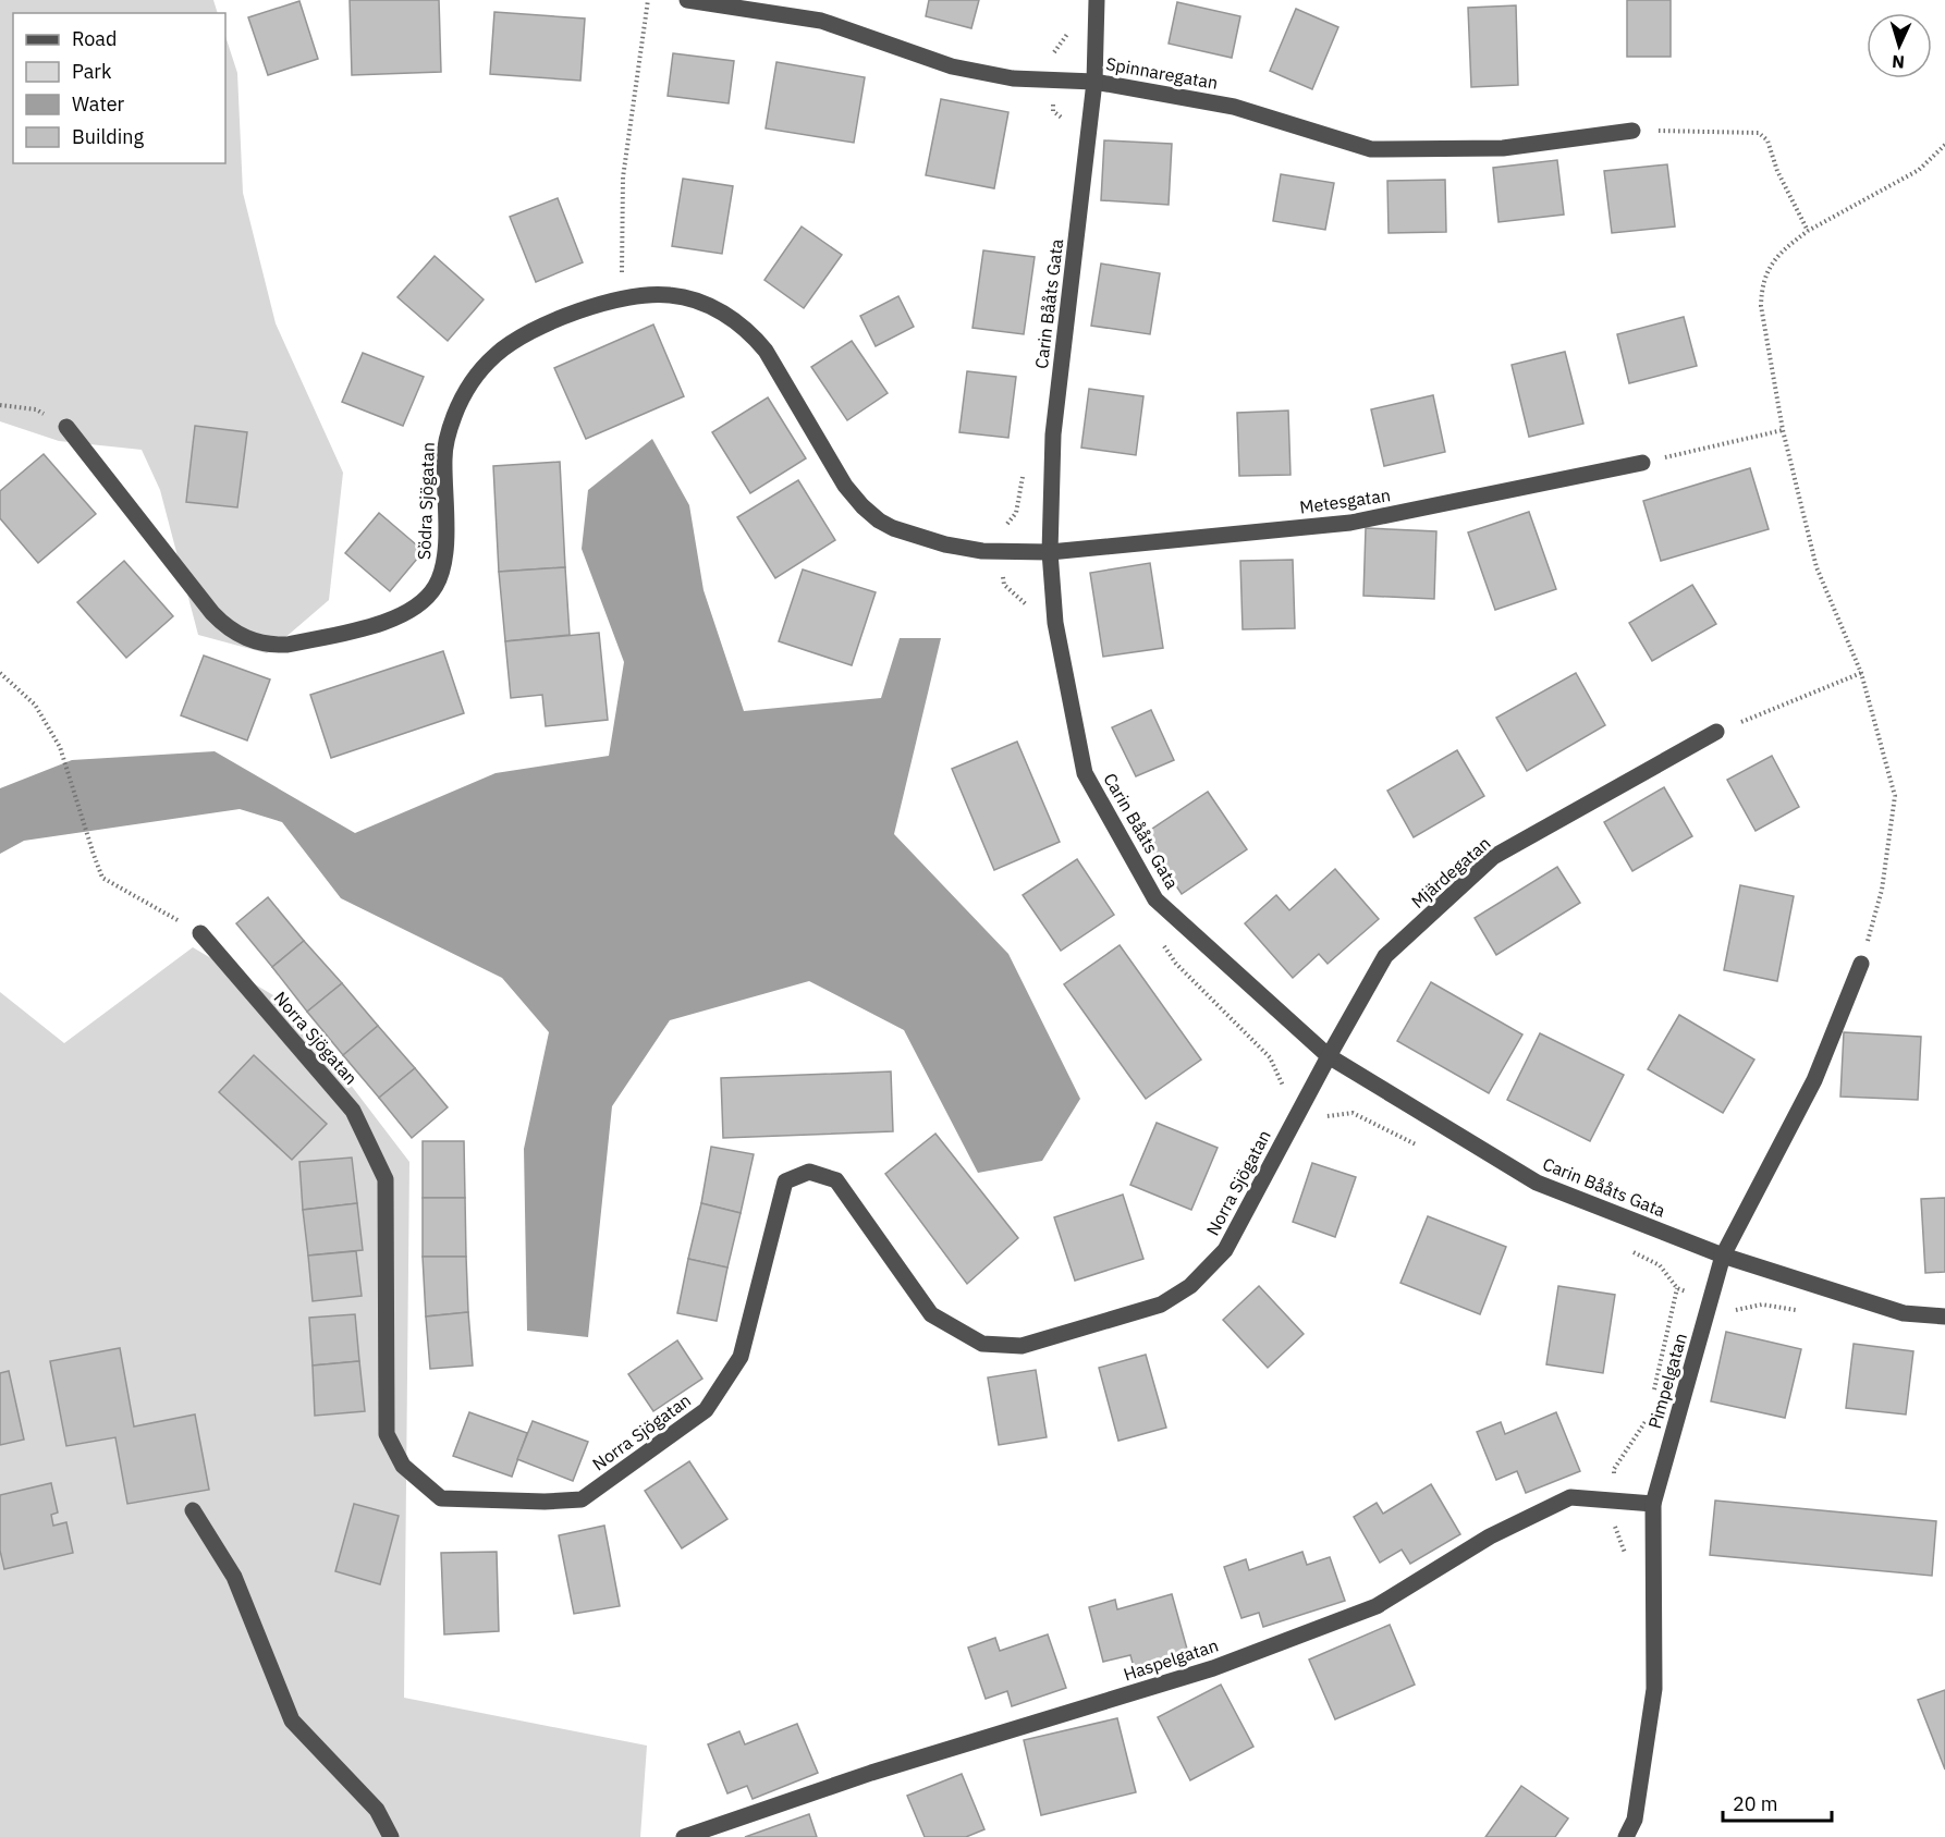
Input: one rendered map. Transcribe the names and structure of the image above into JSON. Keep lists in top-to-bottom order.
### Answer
{
  "streets": {
    "street": [
      "Spinnaregatan",
      "Carin Bååts Gata",
      "Södra Sjögatan",
      "Metesgatan",
      "Mjärdegatan",
      "Norra Sjögatan",
      "Pimpelgatan",
      "Haspelgatan"
    ]
  },
  "crossings": [
    ["Spinnaregatan", "Carin Bååts Gata"],
    ["Carin Bååts Gata", "Södra Sjögatan"],
    ["Carin Bååts Gata", "Metesgatan"],
    ["Carin Bååts Gata", "Mjärdegatan"],
    ["Carin Bååts Gata", "Norra Sjögatan"],
    ["Carin Bååts Gata", "Pimpelgatan"],
    ["Södra Sjögatan", "Metesgatan"],
    ["Mjärdegatan", "Norra Sjögatan"],
    ["Pimpelgatan", "Haspelgatan"]
  ],
  "legend": [
    "Road",
    "Park",
    "Water",
    "Building"
  ],
  "scale_bar": "20 m",
  "north": "bottom"
}
